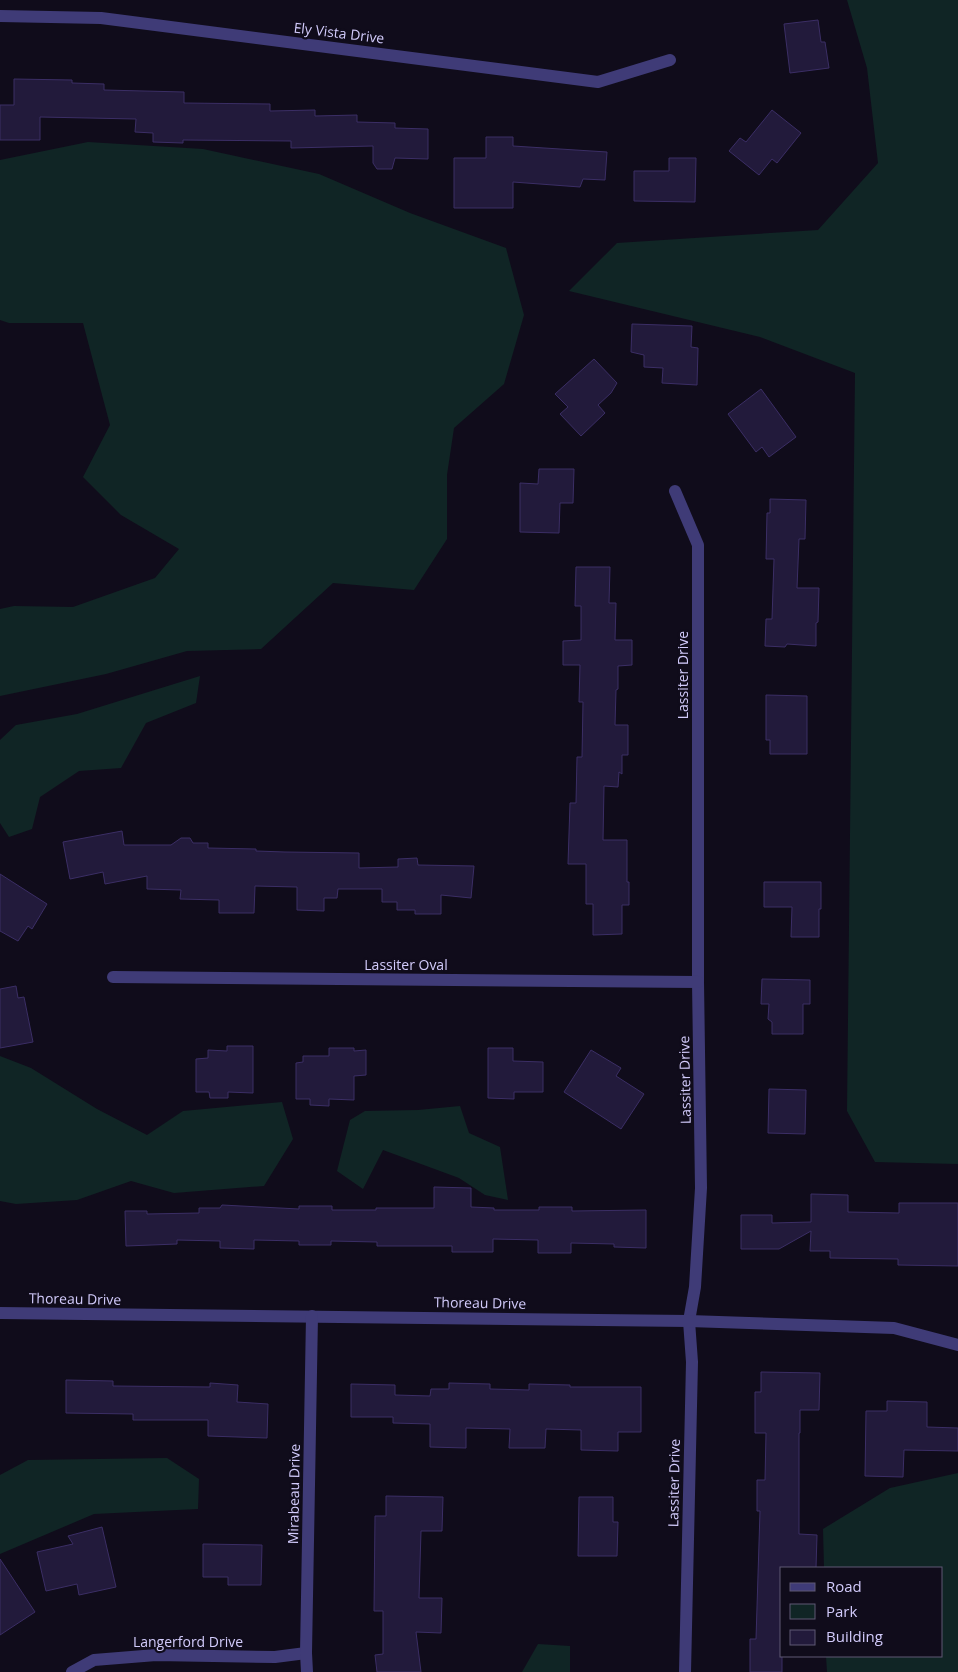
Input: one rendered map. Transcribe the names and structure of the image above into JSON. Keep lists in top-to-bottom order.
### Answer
{
  "streets": {
    "street": [
      "Ely Vista Drive",
      "Lassiter Drive",
      "Lassiter Oval",
      "Thoreau Drive",
      "Mirabeau Drive",
      "Langerford Drive"
    ]
  },
  "crossings": [
    ["Lassiter Drive", "Lassiter Oval"],
    ["Lassiter Drive", "Thoreau Drive"],
    ["Thoreau Drive", "Mirabeau Drive"],
    ["Mirabeau Drive", "Langerford Drive"]
  ],
  "legend": ["Road", "Park", "Building"]
}
